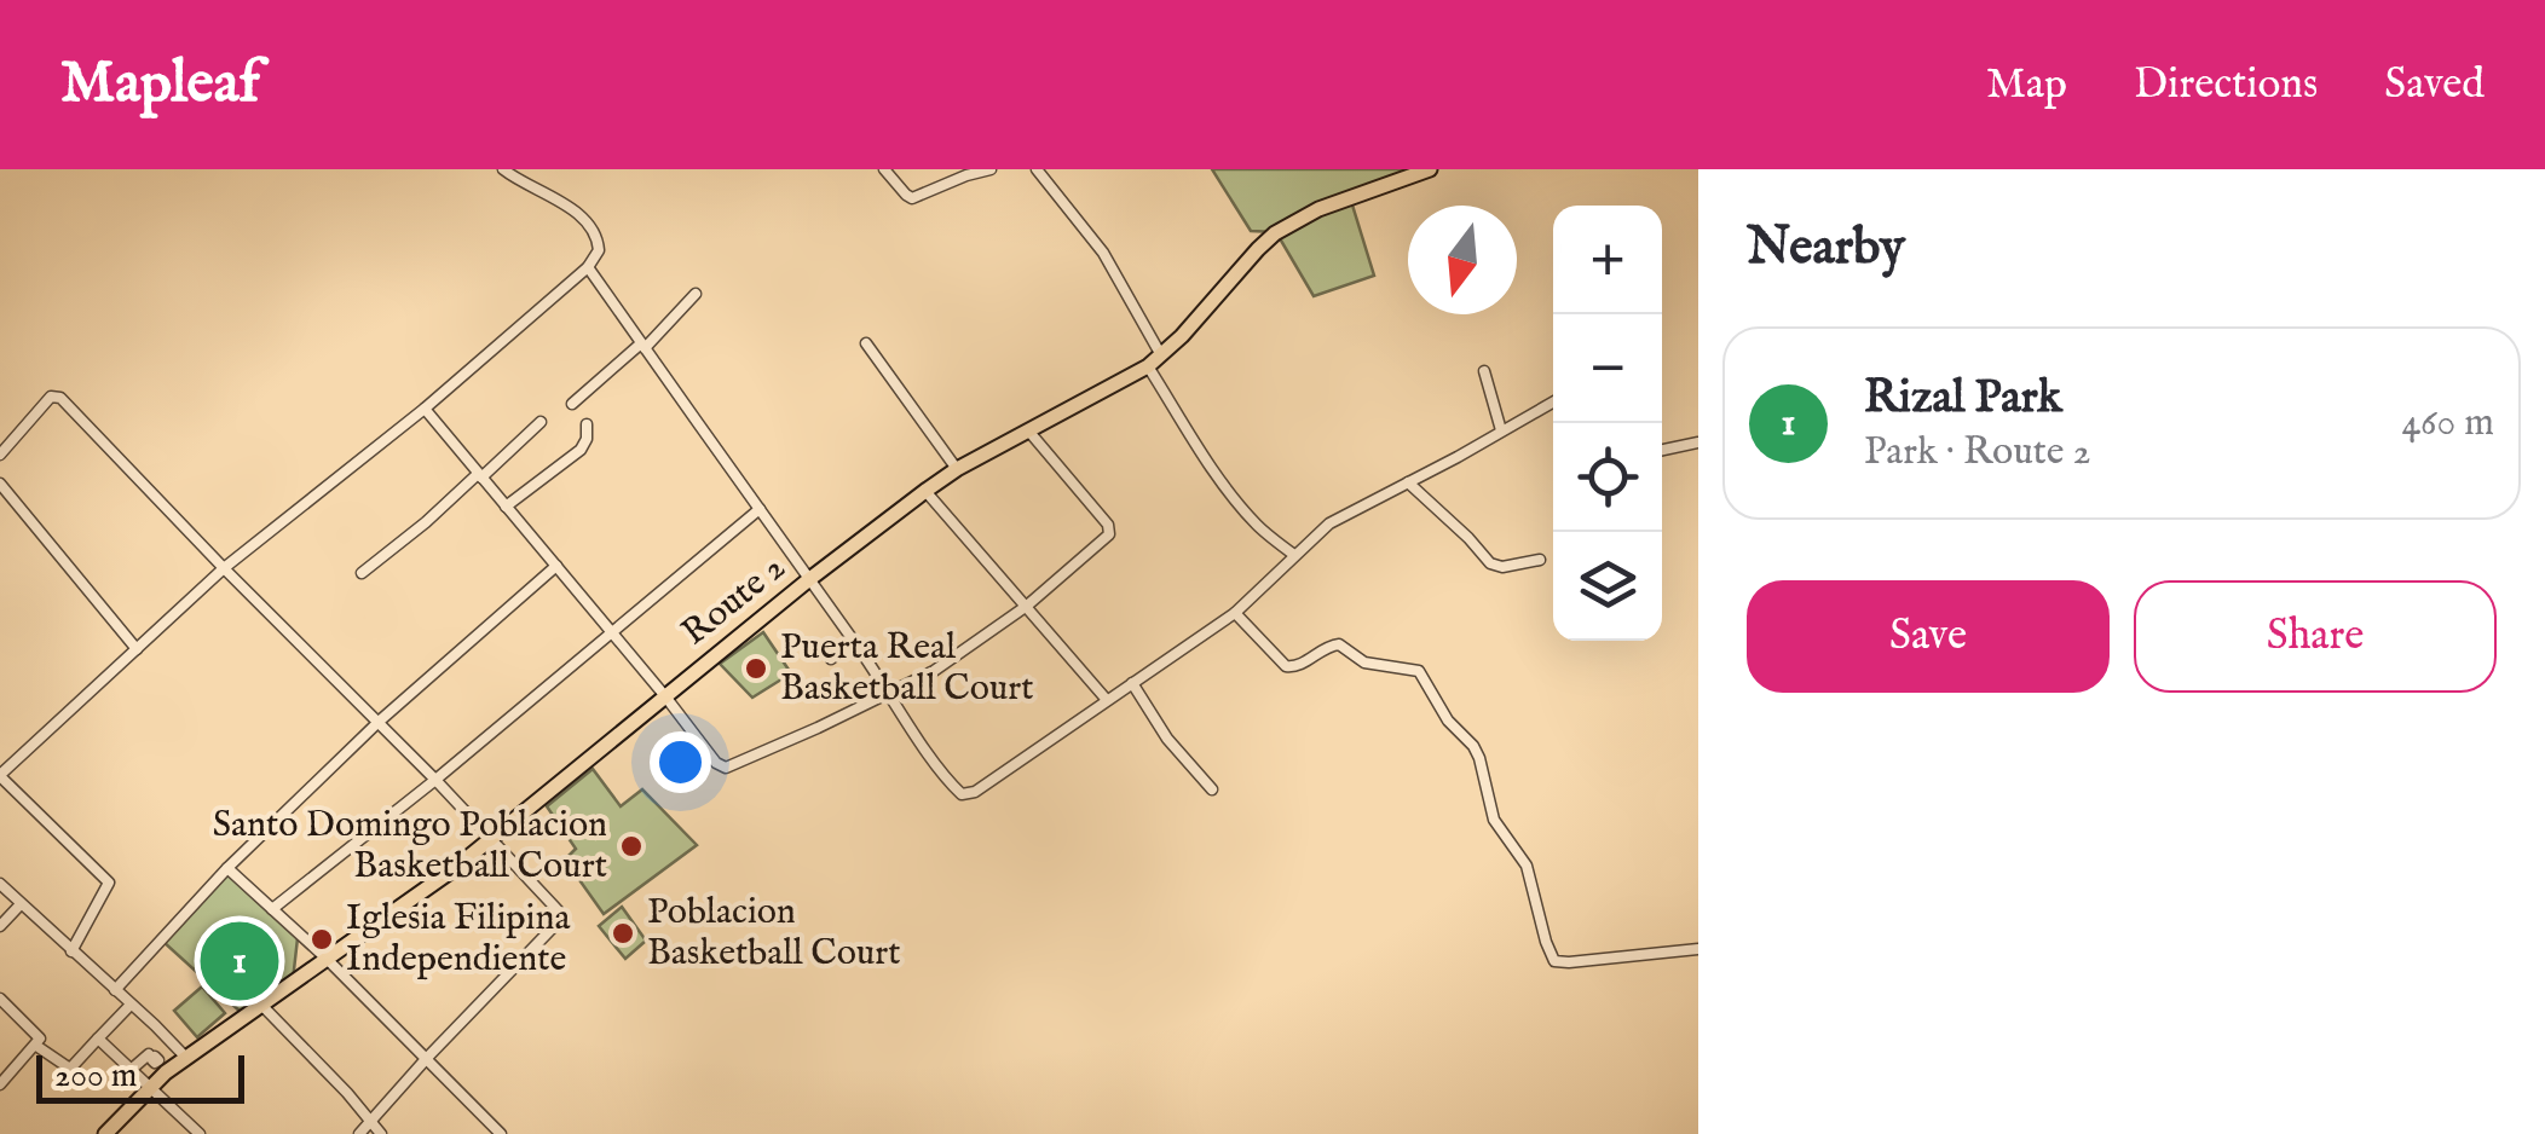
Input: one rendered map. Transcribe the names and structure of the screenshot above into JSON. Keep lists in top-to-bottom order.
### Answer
{
  "streets": {
    "highway": ["Route 2"]
  },
  "places": [
    "Puerta Real Basketball Court",
    "Santo Domingo Poblacion Basketball Court",
    "Poblacion Basketball Court",
    "Iglesia Filipina Independiente"
  ],
  "scale_bar": "200 m",
  "north": "bottom",
  "page": {
    "header": "Mapleaf",
    "nav": ["Map", "Directions", "Saved"],
    "heading": "Nearby",
    "map_buttons": ["+", "−"],
    "list": [
      {
        "mark": "1",
        "name": "Rizal Park",
        "note": "Park · Route 2",
        "value": "460 m"
      }
    ],
    "buttons": ["Save", "Share"],
    "pins": "1",
    "scale": "200 m"
  }
}
